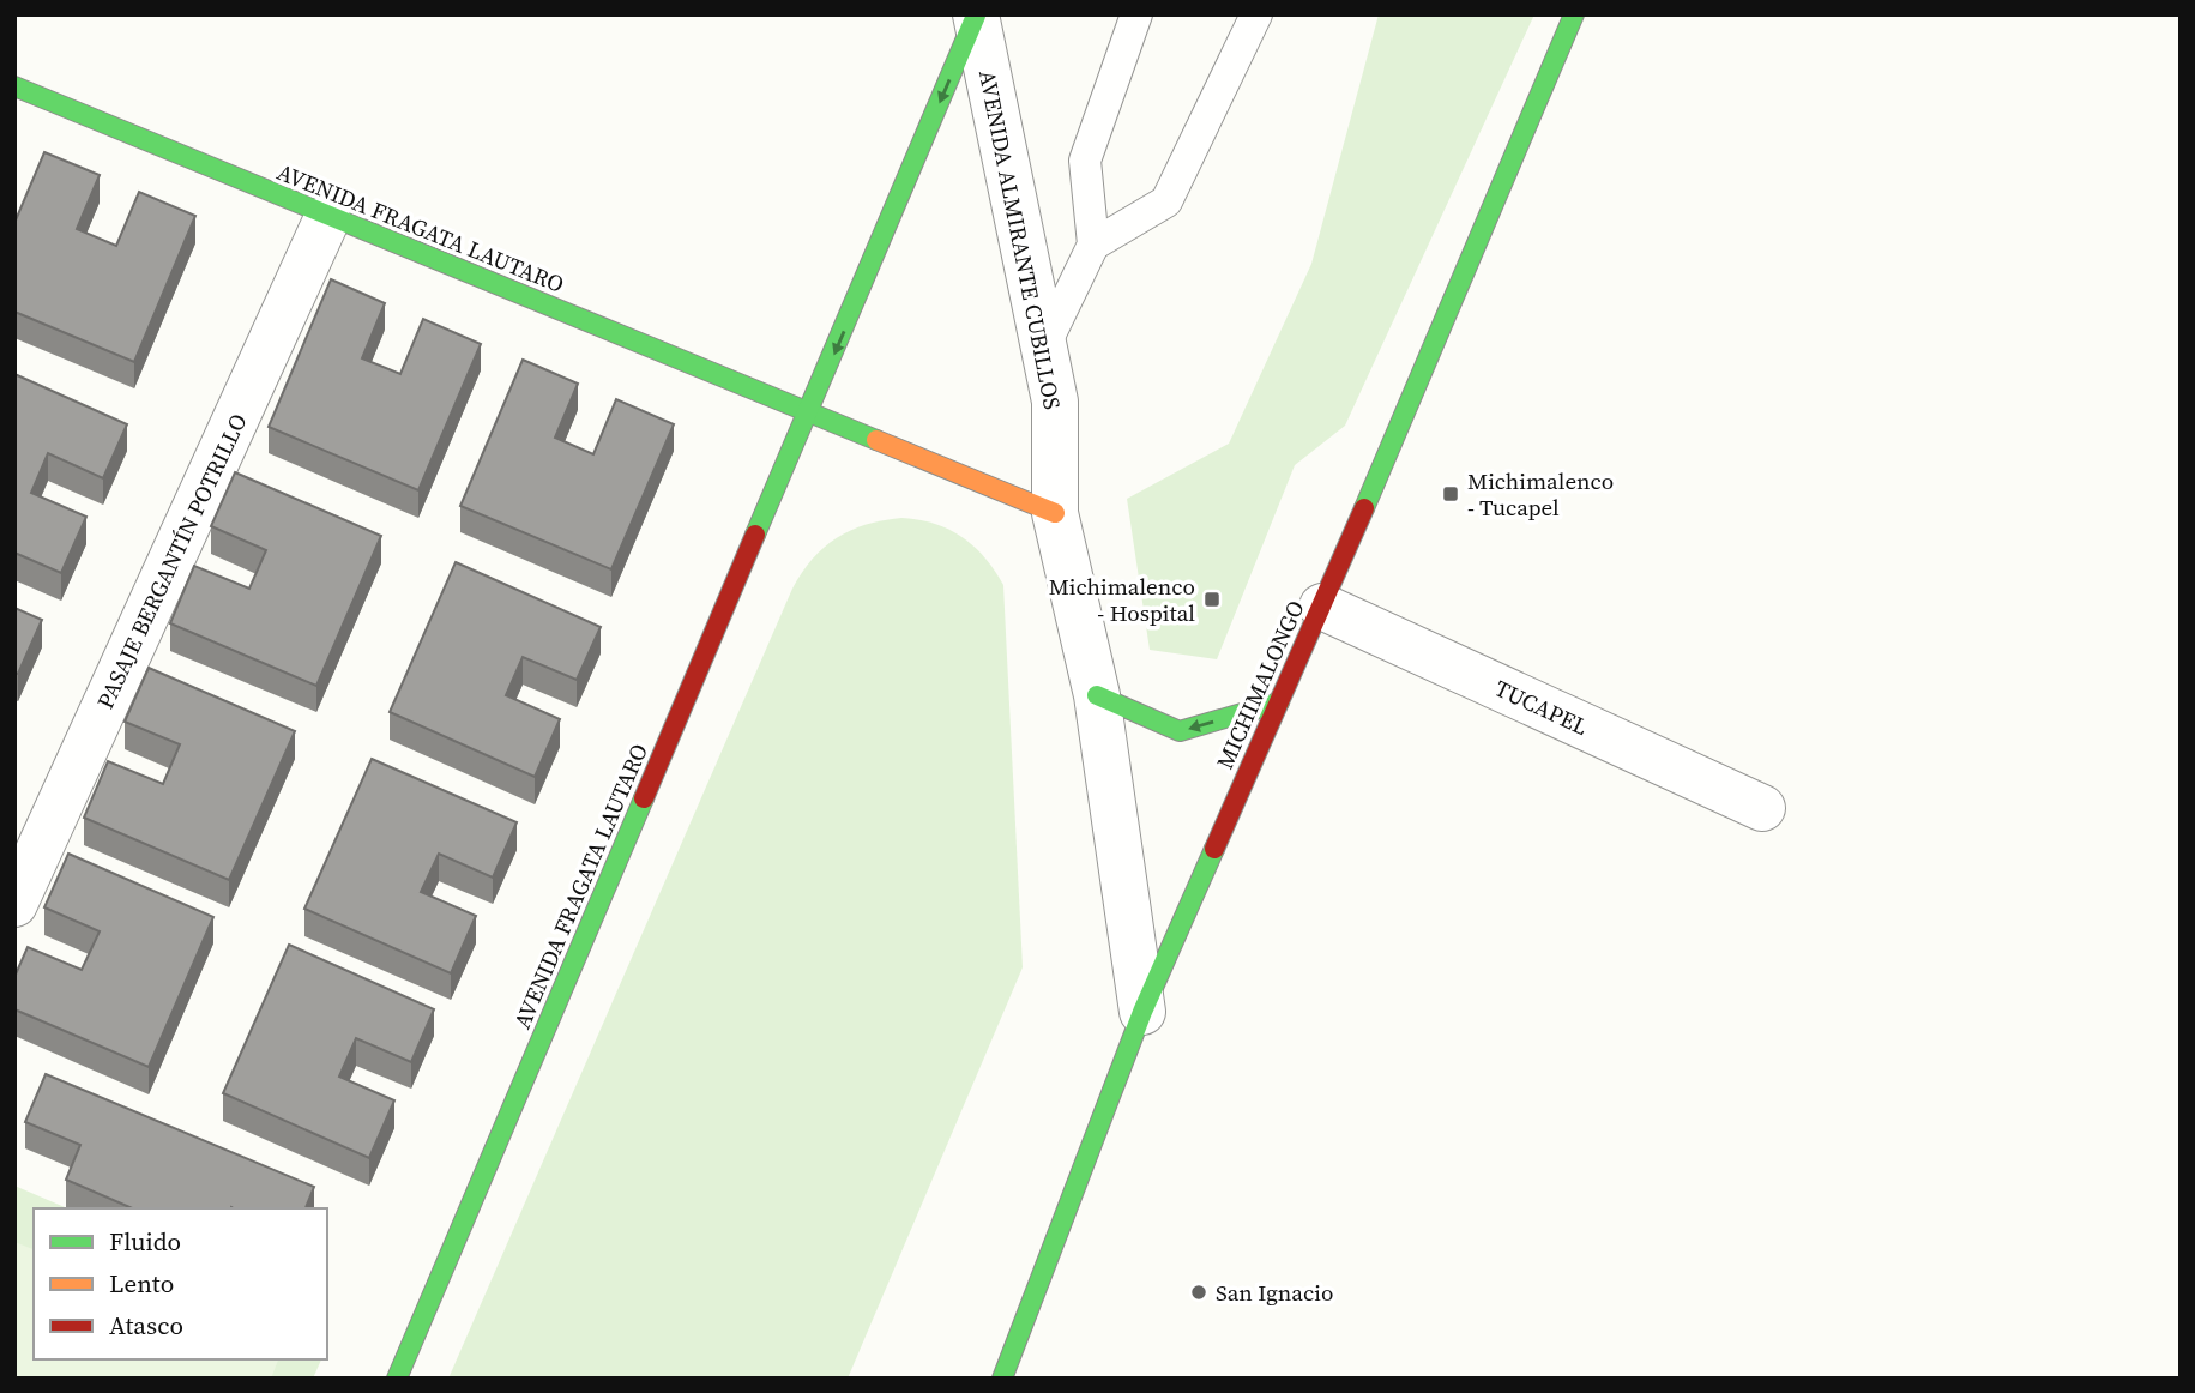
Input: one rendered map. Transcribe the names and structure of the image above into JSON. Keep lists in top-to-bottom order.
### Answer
{
  "streets": {
    "street": [
      "AVENIDA FRAGATA LAUTARO",
      "AVENIDA ALMIRANTE CUBILLOS",
      "PASAJE BERGANTÍN POTRILLO",
      "MICHIMALONGO",
      "TUCAPEL"
    ]
  },
  "crossings": [
    ["AVENIDA FRAGATA LAUTARO", "AVENIDA ALMIRANTE CUBILLOS"],
    ["AVENIDA FRAGATA LAUTARO", "PASAJE BERGANTÍN POTRILLO"],
    ["AVENIDA ALMIRANTE CUBILLOS", "MICHIMALONGO"],
    ["MICHIMALONGO", "TUCAPEL"]
  ],
  "places": {
    "transit": ["Michimalenco - Tucapel", "Michimalenco - Hospital"],
    "other": ["San Ignacio"]
  },
  "legend": ["Fluido", "Lento", "Atasco"]
}
